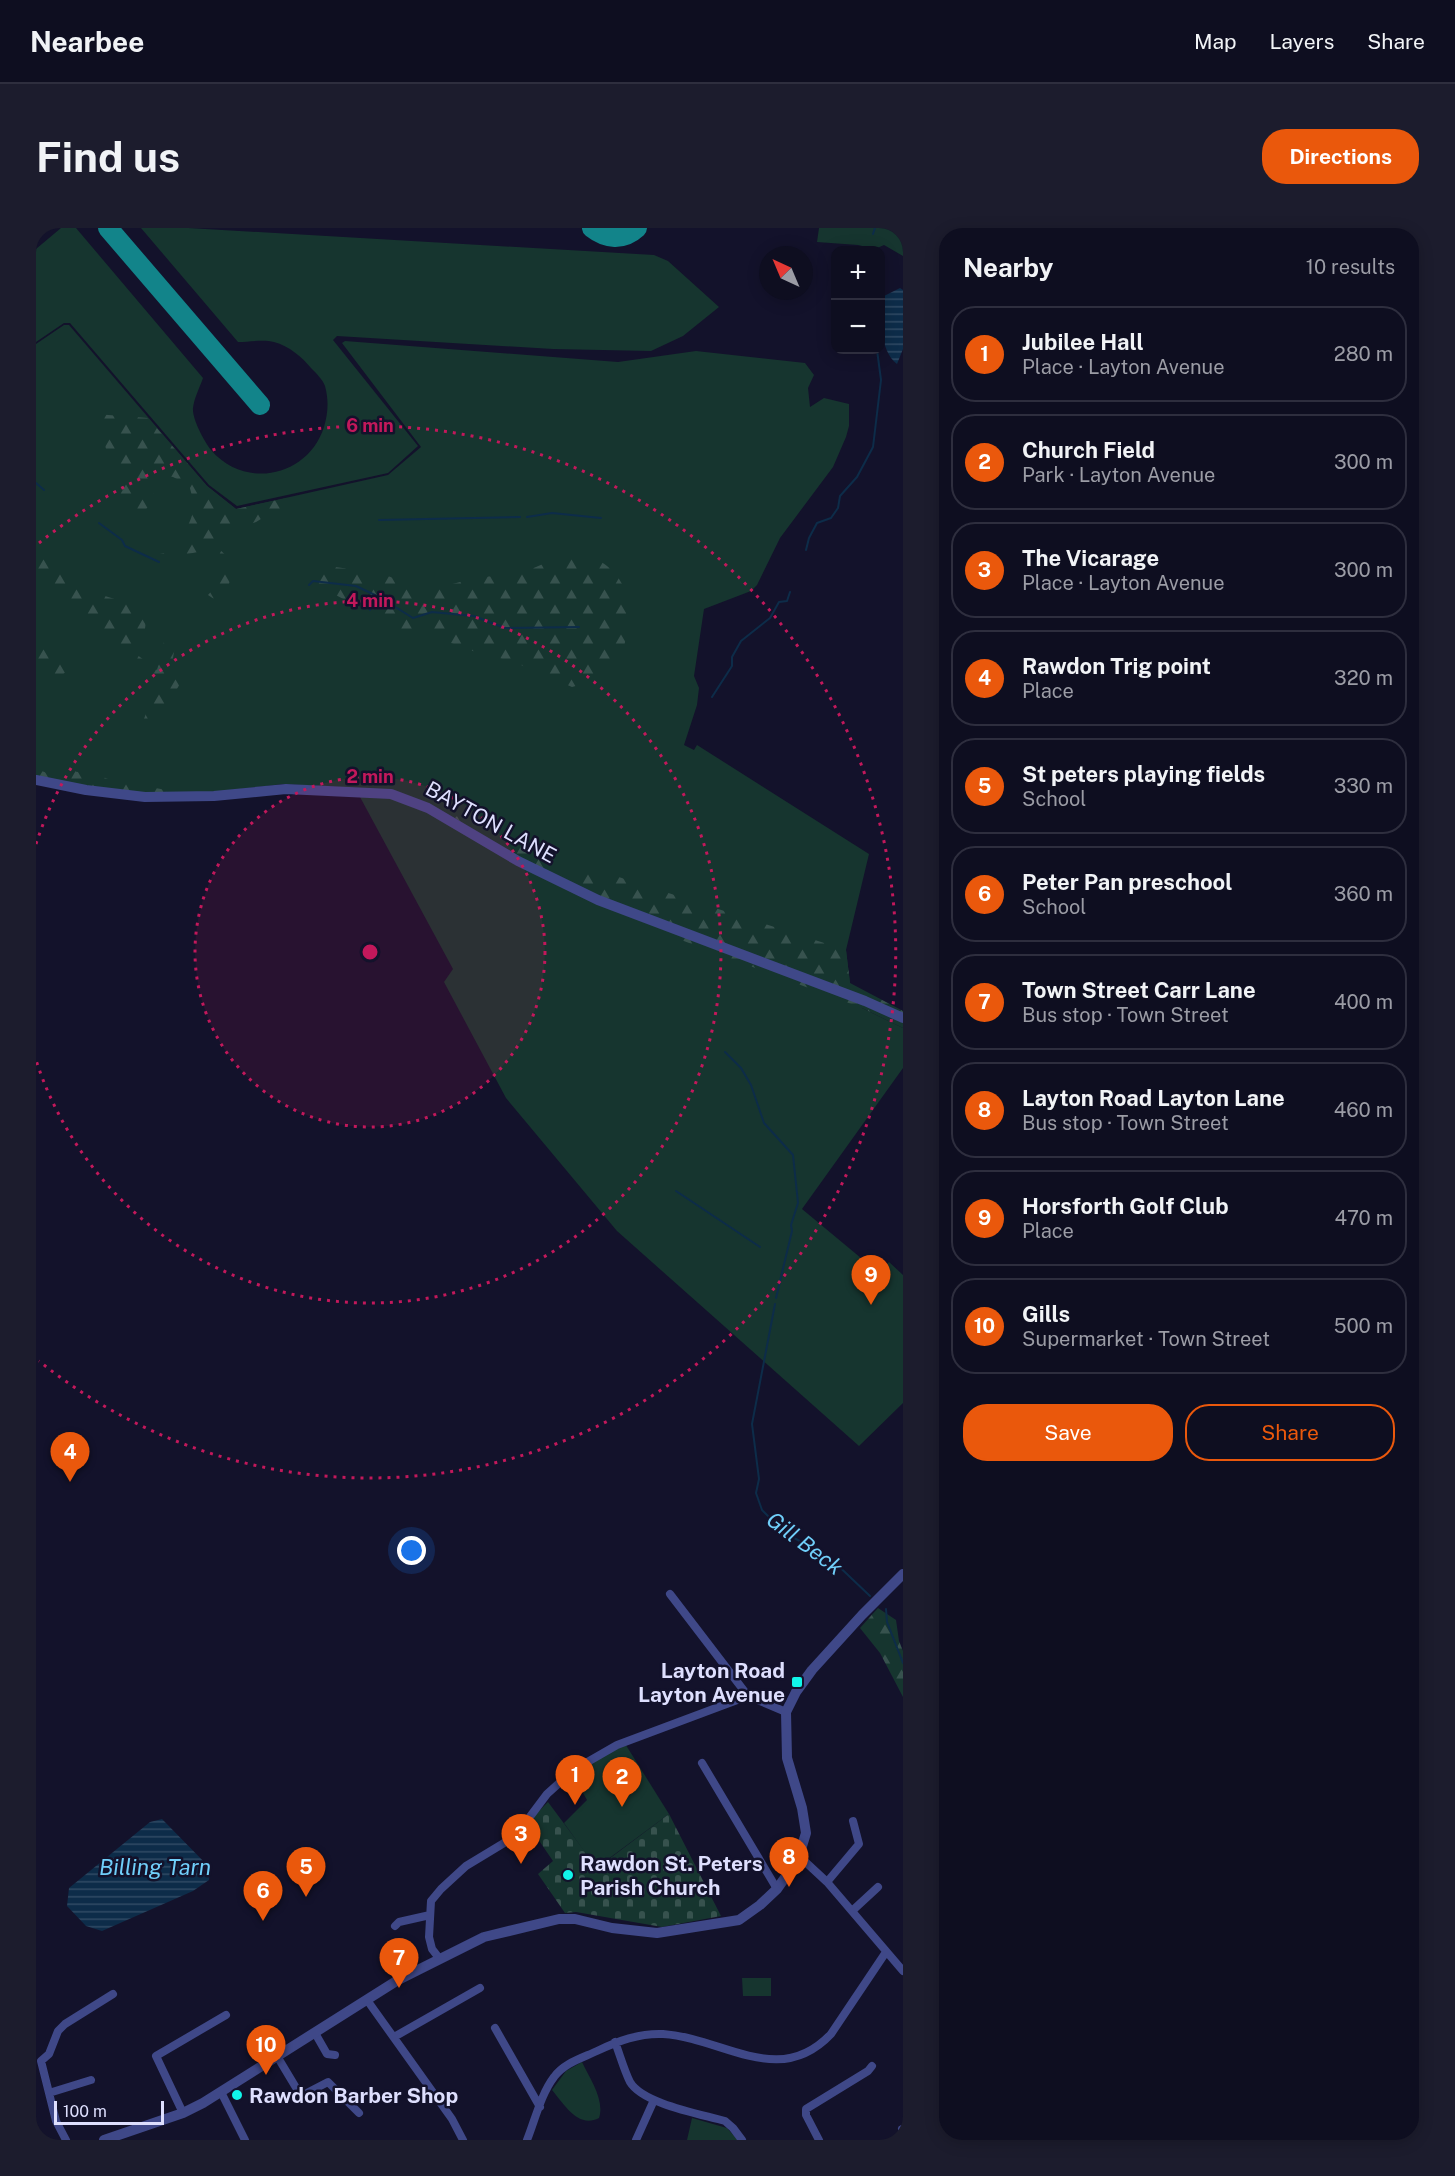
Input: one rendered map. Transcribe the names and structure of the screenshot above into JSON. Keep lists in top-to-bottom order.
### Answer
{
  "streets": {
    "street": ["BAYTON LANE"]
  },
  "water": ["Gill Beck", "Billing Tarn"],
  "places": {
    "transit": ["Layton Road Layton Avenue"],
    "other": ["Rawdon St. Peters Parish Church", "Rawdon Barber Shop"]
  },
  "scale_bar": "100 m",
  "north": "top left",
  "page": {
    "header": "Nearbee",
    "nav": ["Map", "Layers", "Share"],
    "buttons": [
      "Directions",
      ["Save", "Share"]
    ],
    "title": "Find us",
    "heading": ["Nearby", "10 results"],
    "map_buttons": ["+", "−"],
    "list": [
      {
        "mark": "1",
        "name": "Jubilee Hall",
        "note": "Place · Layton Avenue",
        "value": "280 m"
      },
      {
        "mark": "2",
        "name": "Church Field",
        "note": "Park · Layton Avenue",
        "value": "300 m"
      },
      {
        "mark": "3",
        "name": "The Vicarage",
        "note": "Place · Layton Avenue",
        "value": "300 m"
      },
      {
        "mark": "4",
        "name": "Rawdon Trig point",
        "note": "Place",
        "value": "320 m"
      },
      {
        "mark": "5",
        "name": "St peters playing fields",
        "note": "School",
        "value": "330 m"
      },
      {
        "mark": "6",
        "name": "Peter Pan preschool",
        "note": "School",
        "value": "360 m"
      },
      {
        "mark": "7",
        "name": "Town Street Carr Lane",
        "note": "Bus stop · Town Street",
        "value": "400 m"
      },
      {
        "mark": "8",
        "name": "Layton Road Layton Lane",
        "note": "Bus stop · Town Street",
        "value": "460 m"
      },
      {
        "mark": "9",
        "name": "Horsforth Golf Club",
        "note": "Place",
        "value": "470 m"
      },
      {
        "mark": "10",
        "name": "Gills",
        "note": "Supermarket · Town Street",
        "value": "500 m"
      }
    ],
    "pins": [
      "9",
      "4",
      "1",
      "2",
      "3",
      "8",
      "5",
      "6",
      "7",
      "10"
    ],
    "scale": "100 m"
  },
  "rings": ["6 min", "4 min", "2 min"]
}
